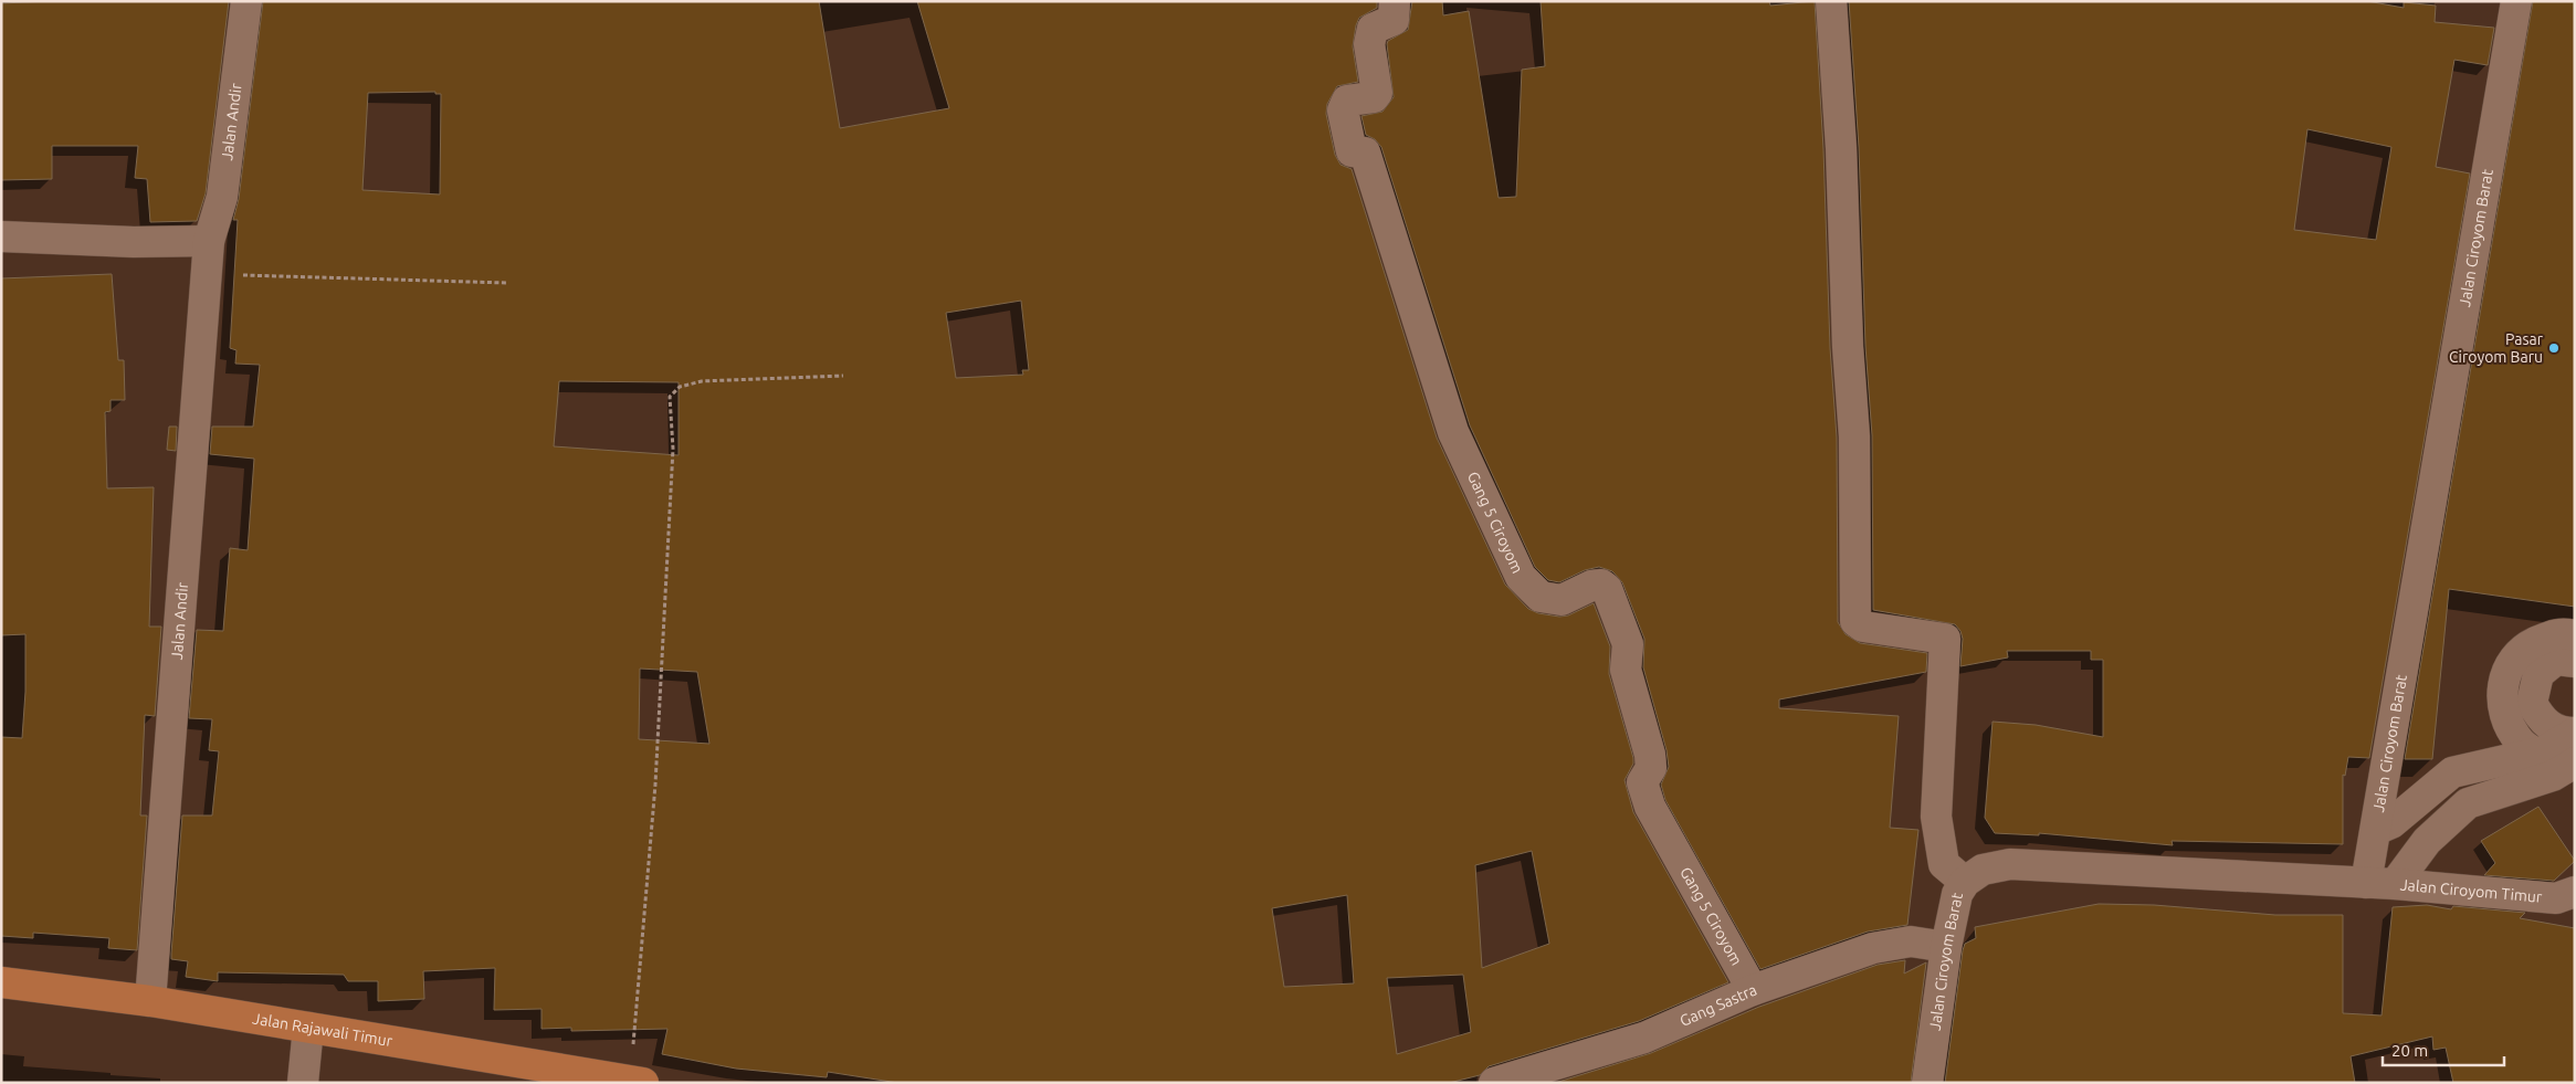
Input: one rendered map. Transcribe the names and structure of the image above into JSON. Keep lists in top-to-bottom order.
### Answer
{
  "streets": {
    "main road": ["Jalan Rajawali Timur"],
    "street": [
      "Jalan Andir",
      "Jalan Ciroyom Barat",
      "Gang 5 Ciroyom",
      "Jalan Ciroyom Timur",
      "Gang Sastra"
    ]
  },
  "crossings": [
    ["Jalan Andir", "Jalan Rajawali Timur"],
    ["Jalan Ciroyom Barat", "Jalan Ciroyom Timur"],
    ["Jalan Ciroyom Barat", "Gang Sastra"],
    ["Gang 5 Ciroyom", "Gang Sastra"]
  ],
  "places": ["Pasar Ciroyom Baru"],
  "scale_bar": "20 m"
}
